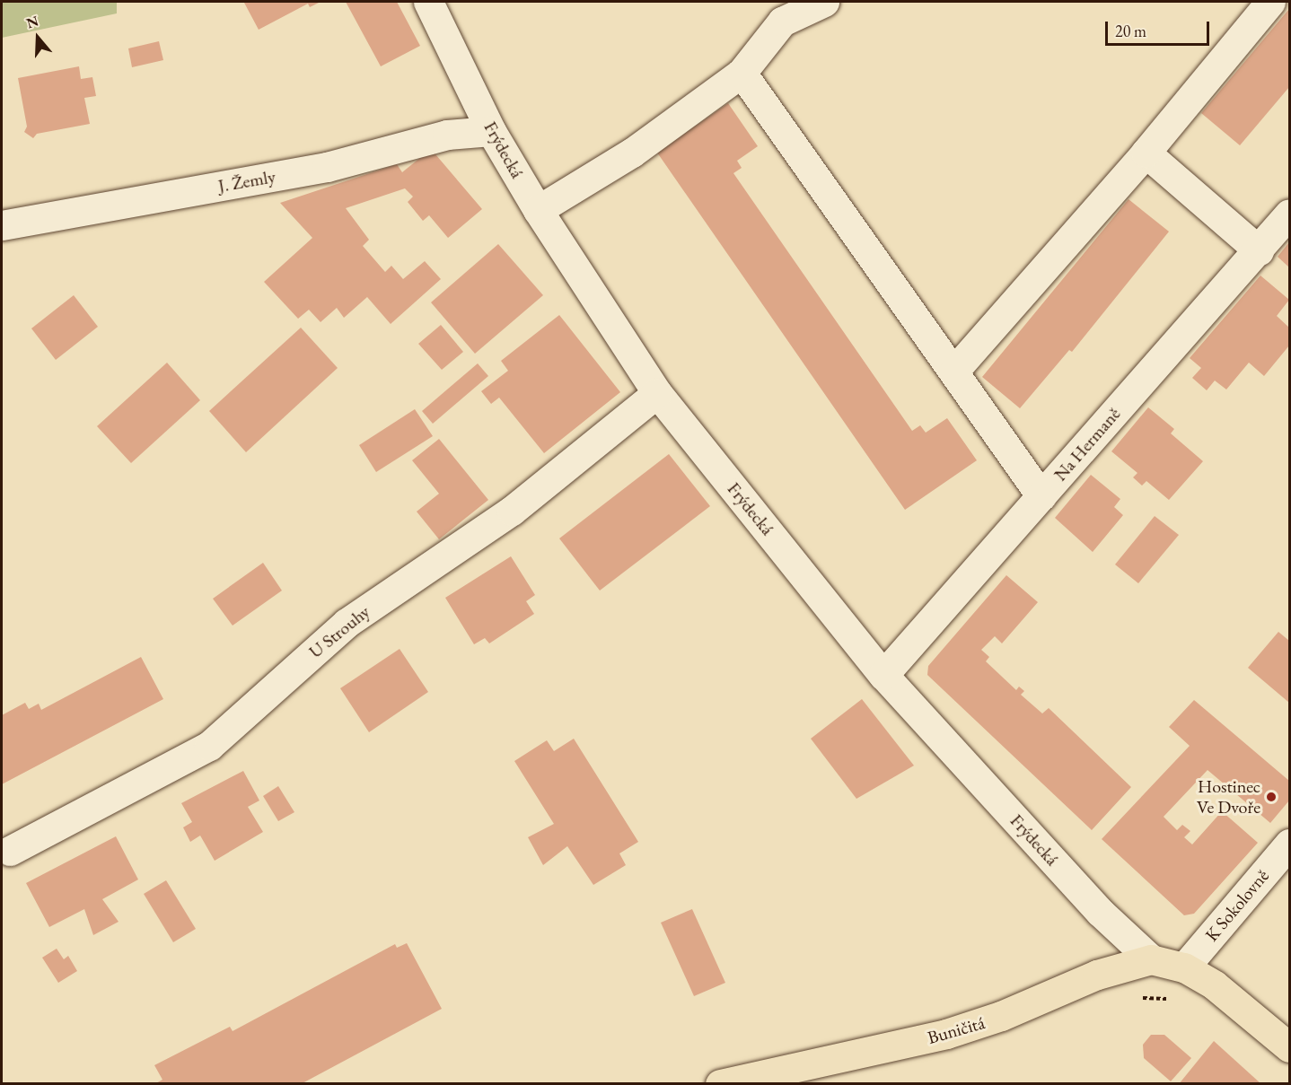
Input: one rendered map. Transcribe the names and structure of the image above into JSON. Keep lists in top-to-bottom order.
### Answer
{
  "streets": {
    "main road": ["Buničitá"],
    "street": [
      "Frýdecká",
      "J. Žemly",
      "Na Hermaně",
      "U Strouhy",
      "K Sokolovně"
    ]
  },
  "crossings": [
    ["Frýdecká", "J. Žemly"],
    ["Frýdecká", "Na Hermaně"],
    ["Frýdecká", "U Strouhy"],
    ["Frýdecká", "Buničitá"],
    ["K Sokolovně", "Buničitá"]
  ],
  "places": ["Hostinec Ve Dvoře"],
  "scale_bar": "20 m",
  "north": "top"
}
